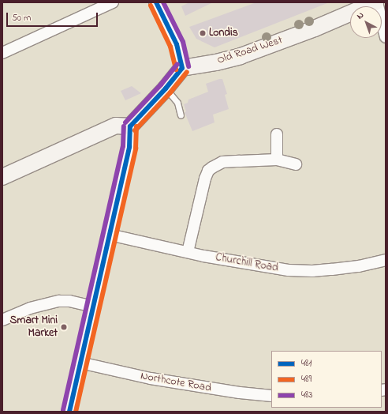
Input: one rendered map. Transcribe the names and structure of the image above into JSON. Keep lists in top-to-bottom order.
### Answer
{
  "streets": {
    "main road": ["Old Road West"],
    "street": ["Churchill Road", "Northcote Road"]
  },
  "places": ["Londis", "Smart Mini Market"],
  "lines": ["transit line 481", "transit line 483", "transit line 489"],
  "legend": ["481", "489", "483"],
  "scale_bar": "50 m",
  "north": "top left"
}
